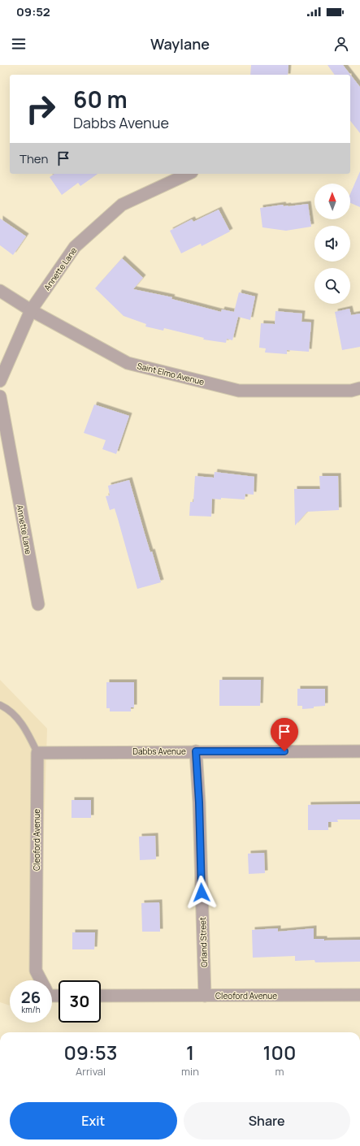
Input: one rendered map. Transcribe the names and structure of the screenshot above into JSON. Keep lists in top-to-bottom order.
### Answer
{
  "streets": {
    "street": [
      "Annette Lane",
      "Saint Elmo Avenue",
      "Dabbs Avenue",
      "Cleoford Avenue",
      "Orland Street"
    ]
  },
  "crossings": [
    ["Annette Lane", "Saint Elmo Avenue"],
    ["Dabbs Avenue", "Cleoford Avenue"],
    ["Dabbs Avenue", "Orland Street"],
    ["Cleoford Avenue", "Orland Street"]
  ],
  "north": "top",
  "page": {
    "status": "09:52",
    "header": "Waylane",
    "turn": ["60 m", "Dabbs Avenue"],
    "then": "Then",
    "speed": "26 km/h",
    "limit": "30",
    "eta": [
      "09:53",
      "Arrival",
      "1",
      "min",
      "100",
      "m"
    ],
    "buttons": ["Exit", "Share"]
  }
}
